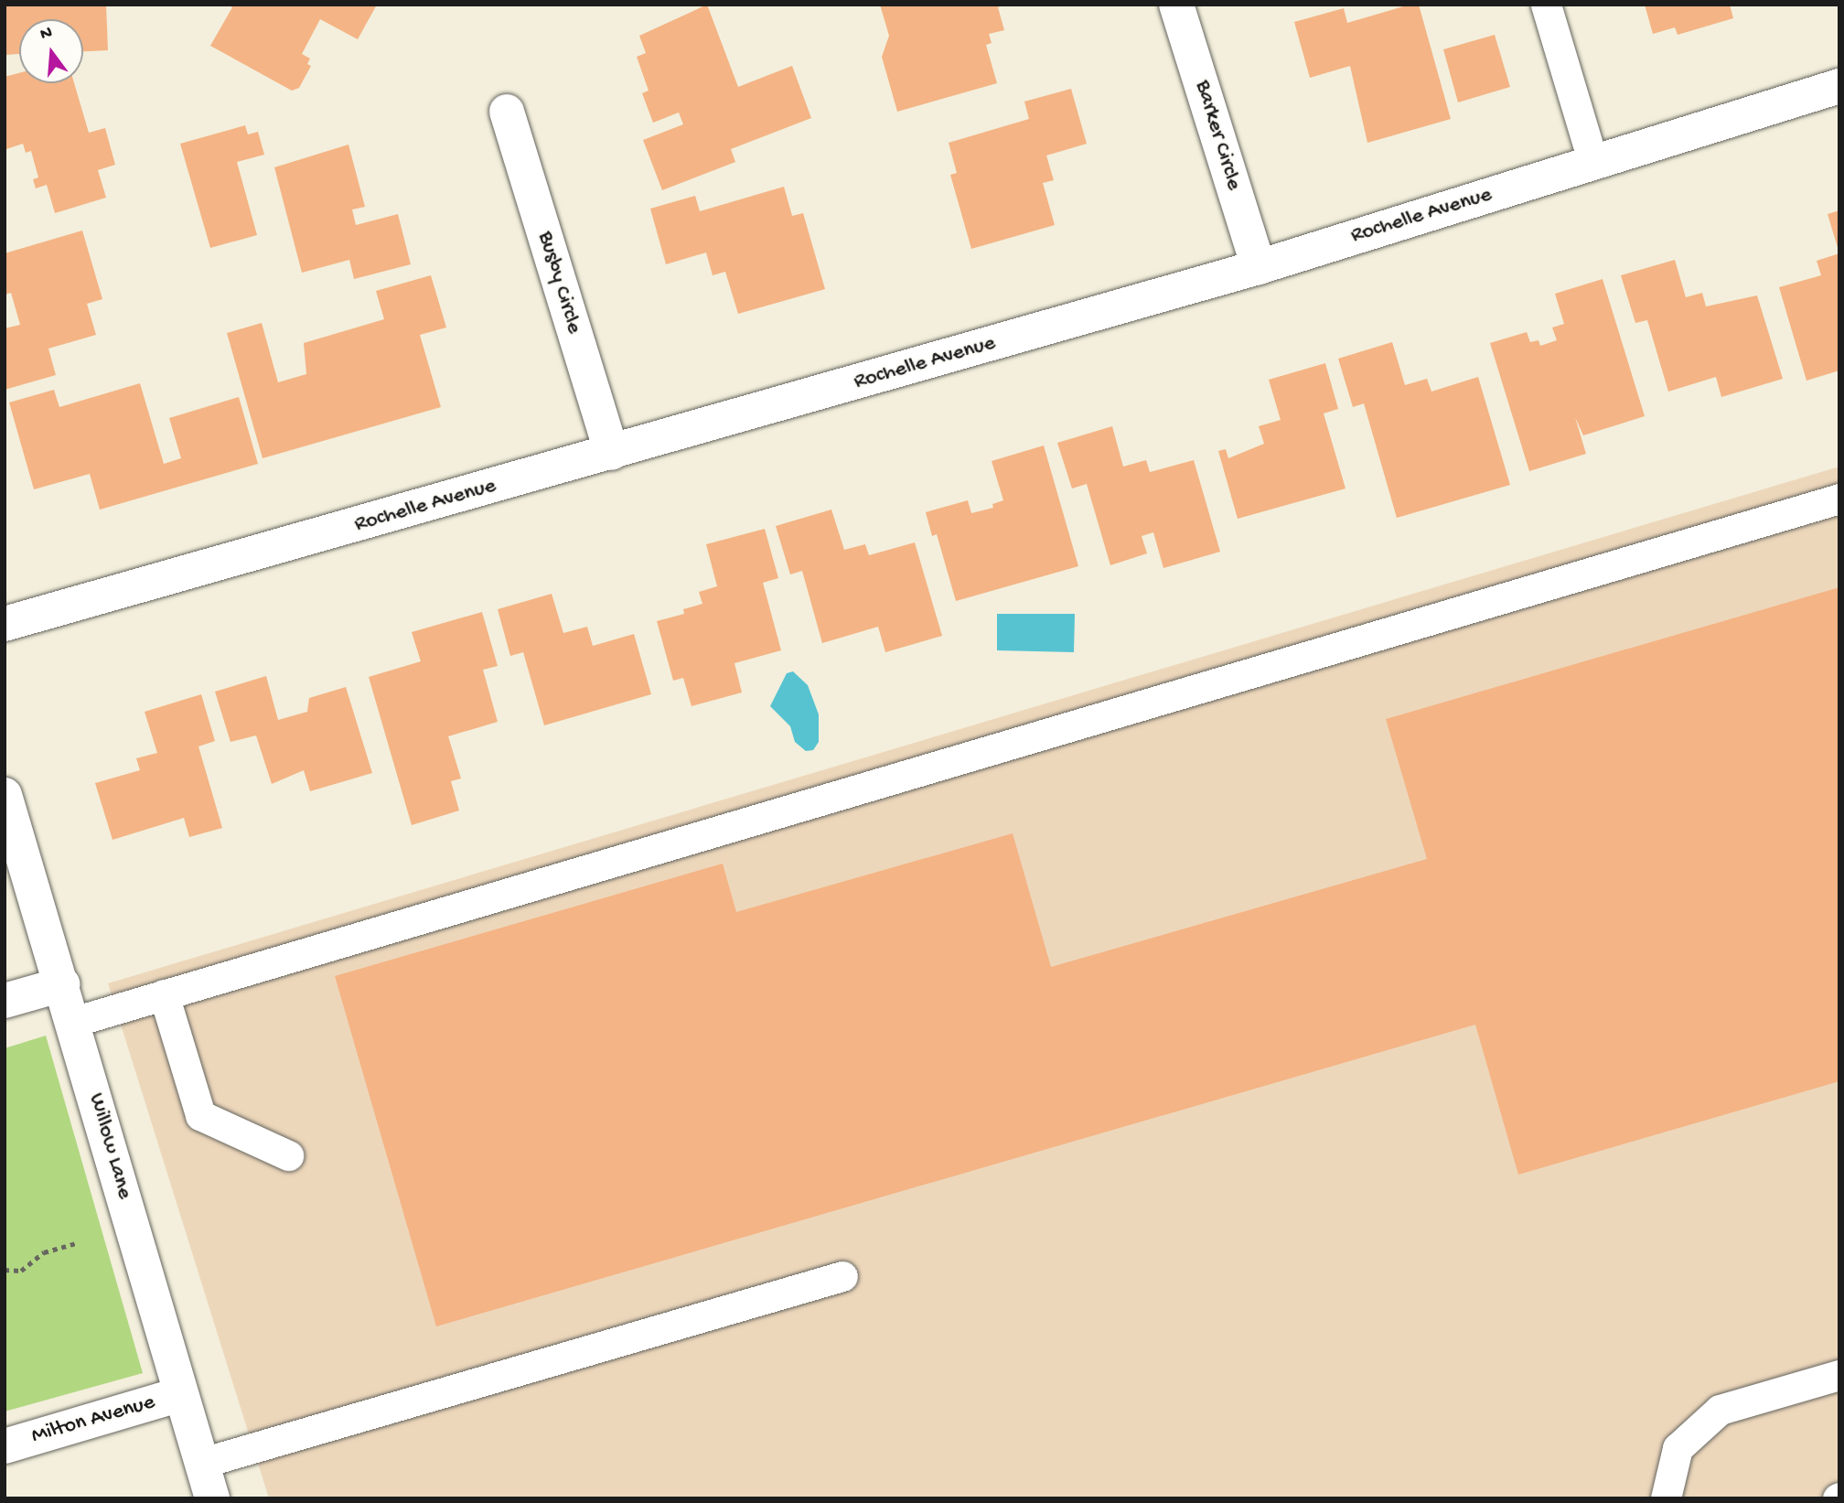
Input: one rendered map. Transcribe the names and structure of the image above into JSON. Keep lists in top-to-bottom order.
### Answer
{
  "streets": {
    "street": [
      "Barker Circle",
      "Rochelle Avenue",
      "Busby Circle",
      "Willow Lane",
      "Milton Avenue"
    ]
  },
  "crossings": [
    ["Barker Circle", "Rochelle Avenue"],
    ["Rochelle Avenue", "Busby Circle"],
    ["Willow Lane", "Milton Avenue"]
  ],
  "north": "top"
}
